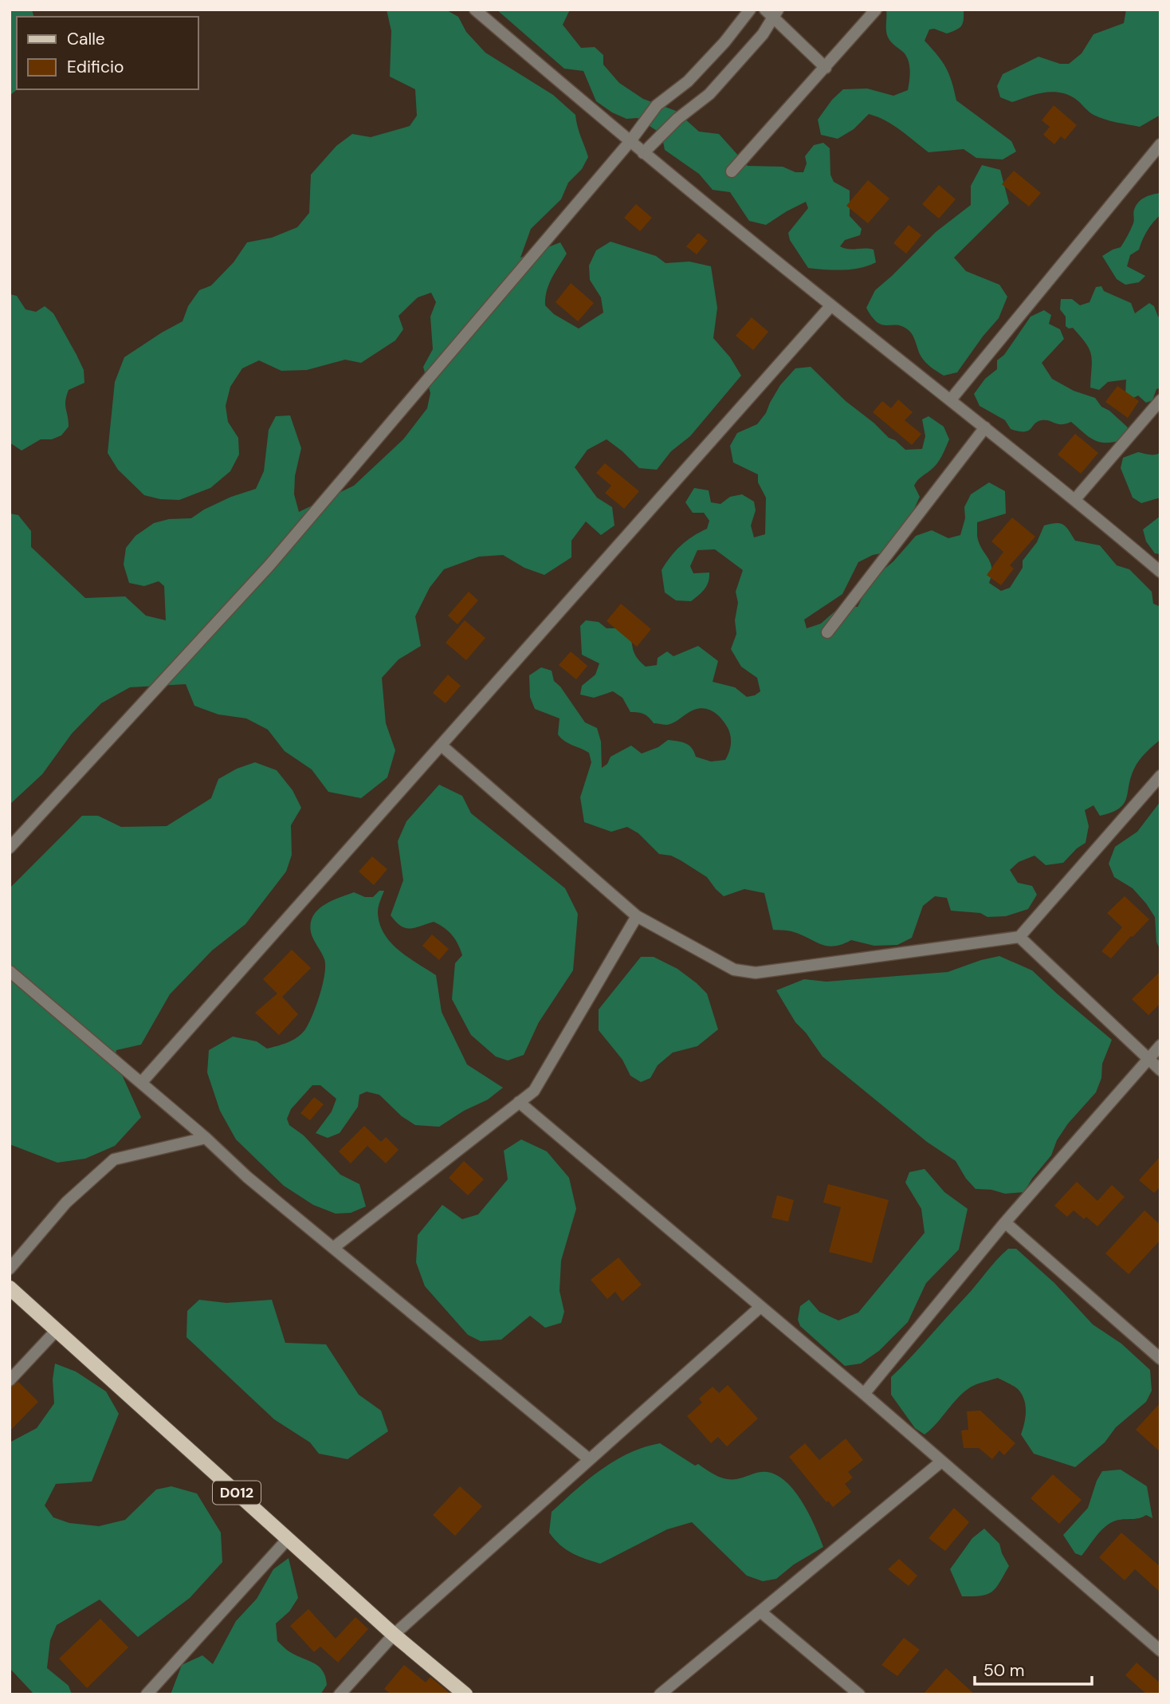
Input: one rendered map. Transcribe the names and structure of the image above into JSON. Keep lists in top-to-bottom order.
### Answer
{
  "streets": {
    "main road": ["D012"]
  },
  "legend": ["Calle", "Edificio"],
  "scale_bar": "50 m"
}
